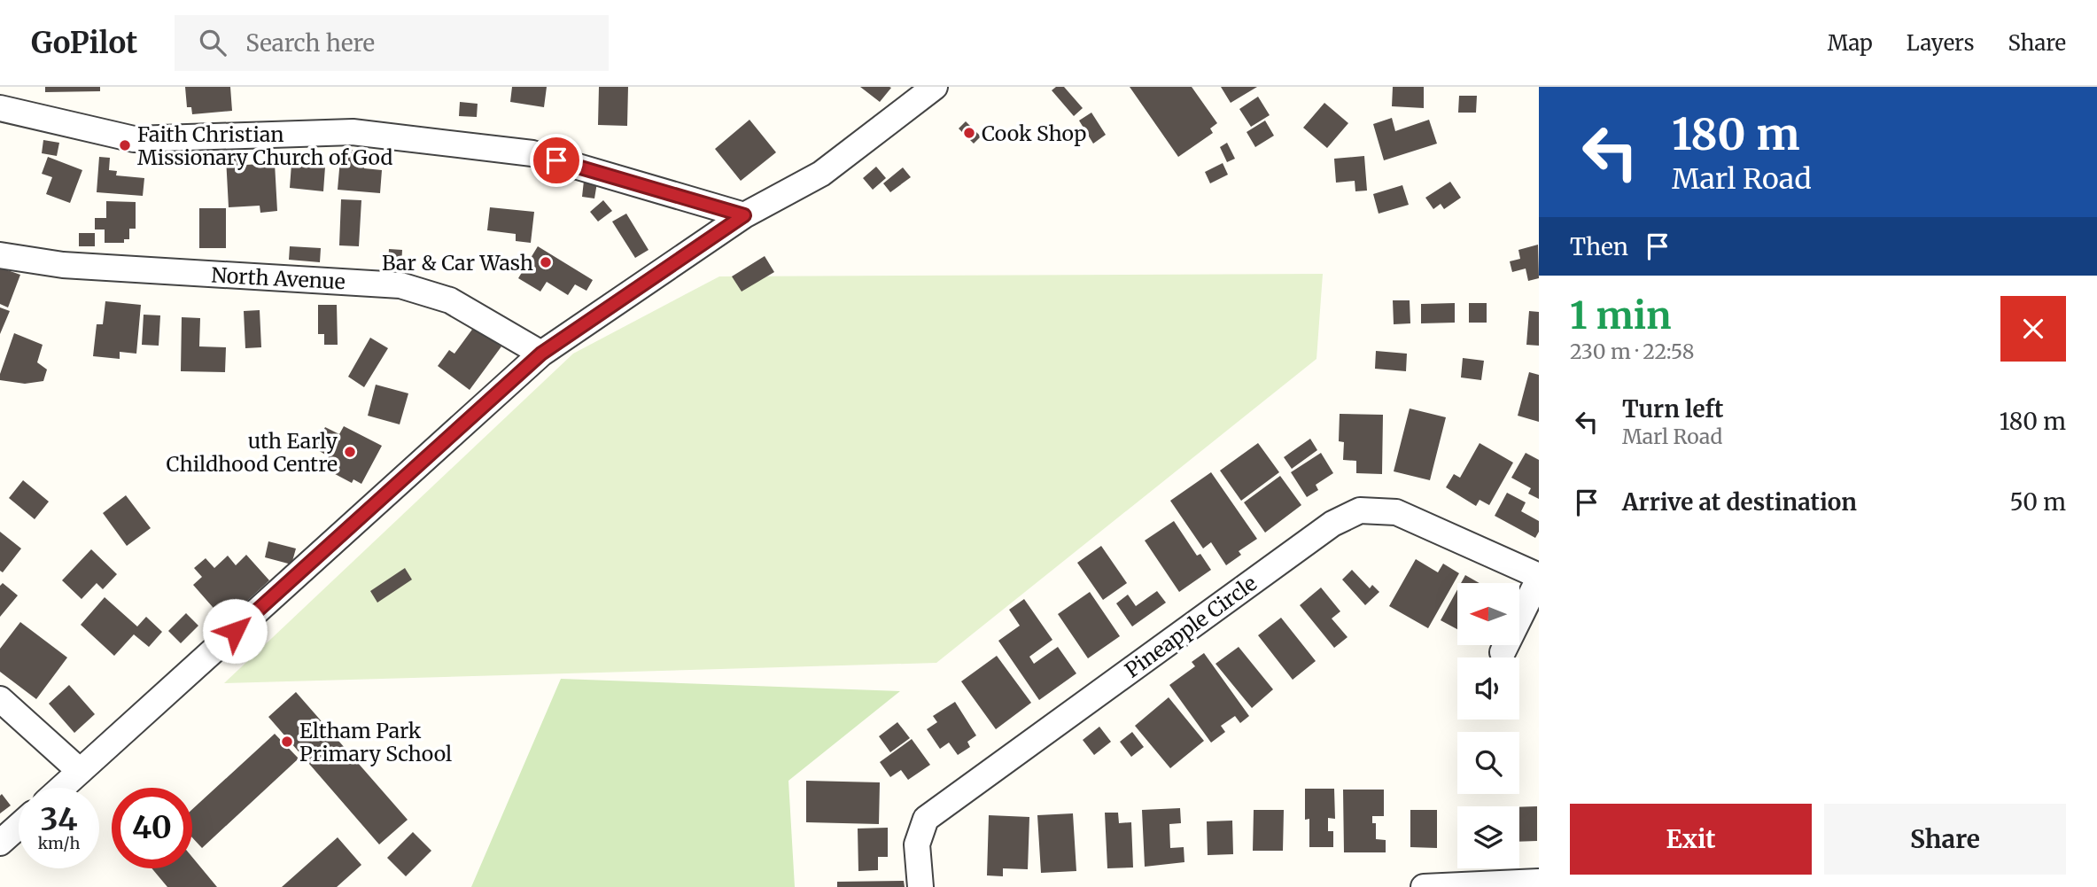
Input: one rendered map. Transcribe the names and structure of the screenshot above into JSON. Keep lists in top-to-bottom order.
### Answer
{
  "streets": {
    "street": ["North Avenue", "Pineapple Circle"]
  },
  "places": [
    "Cook Shop",
    "Faith Christian Missionary Church of God",
    "Bar & Car Wash",
    "uth Early Childhood Centre",
    "Eltham Park Primary School"
  ],
  "north": "left",
  "page": {
    "header": "GoPilot",
    "search": "Search here",
    "nav": ["Map", "Layers", "Share"],
    "turn": ["180 m", "Marl Road"],
    "then": "Then",
    "heading": ["1 min", "230 m · 22:58"],
    "list": [
      {
        "name": "Turn left",
        "note": "Marl Road",
        "value": "180 m"
      },
      {
        "name": "Arrive at destination",
        "value": "50 m"
      }
    ],
    "speed": "34 km/h",
    "limit": "40",
    "buttons": ["Exit", "Share"]
  }
}
